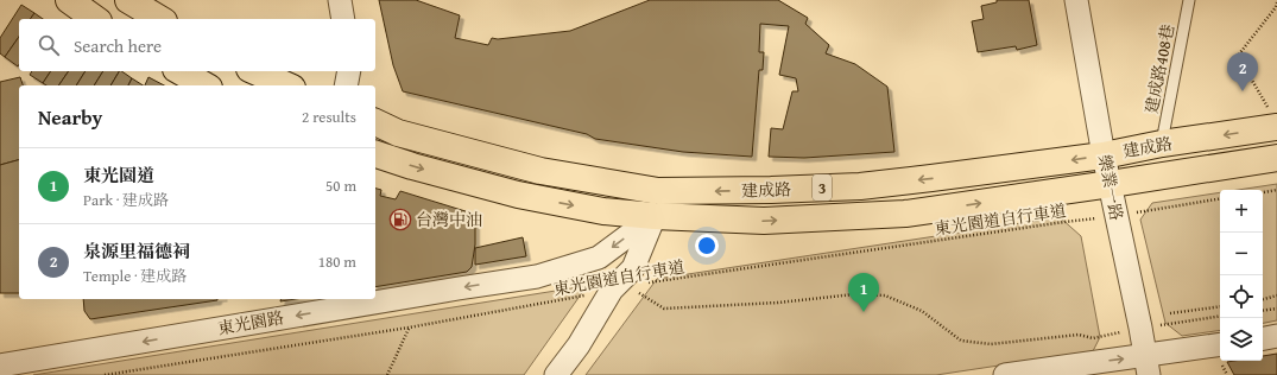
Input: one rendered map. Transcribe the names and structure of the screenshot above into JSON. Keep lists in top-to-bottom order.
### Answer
{
  "streets": {
    "main road": ["建成路", "3"],
    "street": ["樂業一路", "東光園路"],
    "lane": ["建成路408巷"],
    "path": ["東光園道自行車道"]
  },
  "crossings": [
    ["建成路408巷", "建成路"],
    ["建成路", "樂業一路"],
    ["建成路", "東光園路"],
    ["樂業一路", "東光園道自行車道"]
  ],
  "one_way": ["東光園路"],
  "places": {
    "fuel station": ["台灣中油"]
  },
  "page": {
    "search": "Search here",
    "pins": ["2", "1"],
    "heading": ["Nearby", "2 results"],
    "list": [
      {
        "mark": "1",
        "name": "東光園道",
        "note": "Park · 建成路",
        "value": "50 m"
      },
      {
        "mark": "2",
        "name": "泉源里福德祠",
        "note": "Temple · 建成路",
        "value": "180 m"
      }
    ],
    "map_buttons": ["+", "−"]
  }
}
